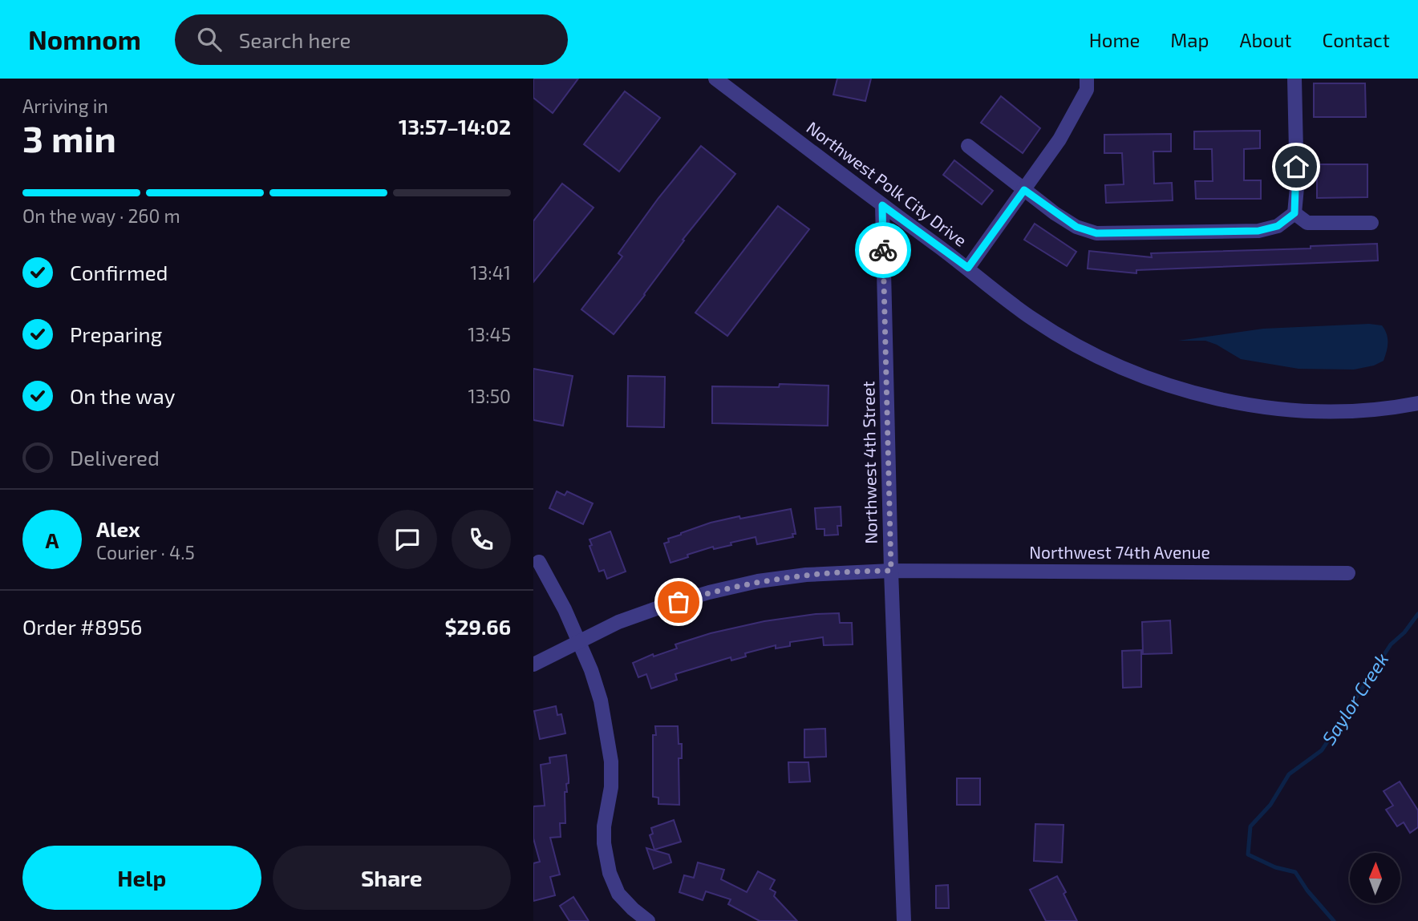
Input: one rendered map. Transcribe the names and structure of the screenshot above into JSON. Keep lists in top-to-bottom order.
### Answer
{
  "streets": {
    "street": ["Northwest Polk City Drive", "Northwest 4th Street", "Northwest 74th Avenue"]
  },
  "crossings": [
    ["Northwest Polk City Drive", "Northwest 4th Street"],
    ["Northwest 4th Street", "Northwest 74th Avenue"]
  ],
  "water": ["Saylor Creek"],
  "north": "top",
  "page": {
    "header": "Nomnom",
    "search": "Search here",
    "nav": [
      "Home",
      "Map",
      "About",
      "Contact"
    ],
    "heading": ["3 min", "Arriving in", "13:57–14:02"],
    "panel": [
      "Alex",
      "Courier · 4.5",
      "Order #8956",
      "$29.66"
    ],
    "bar": "On the way · 260 m",
    "list": [
      ["Confirmed", "13:41"],
      ["Preparing", "13:45"],
      ["On the way", "13:50"],
      "Delivered"
    ],
    "round": "A",
    "buttons": ["Help", "Share"]
  }
}
